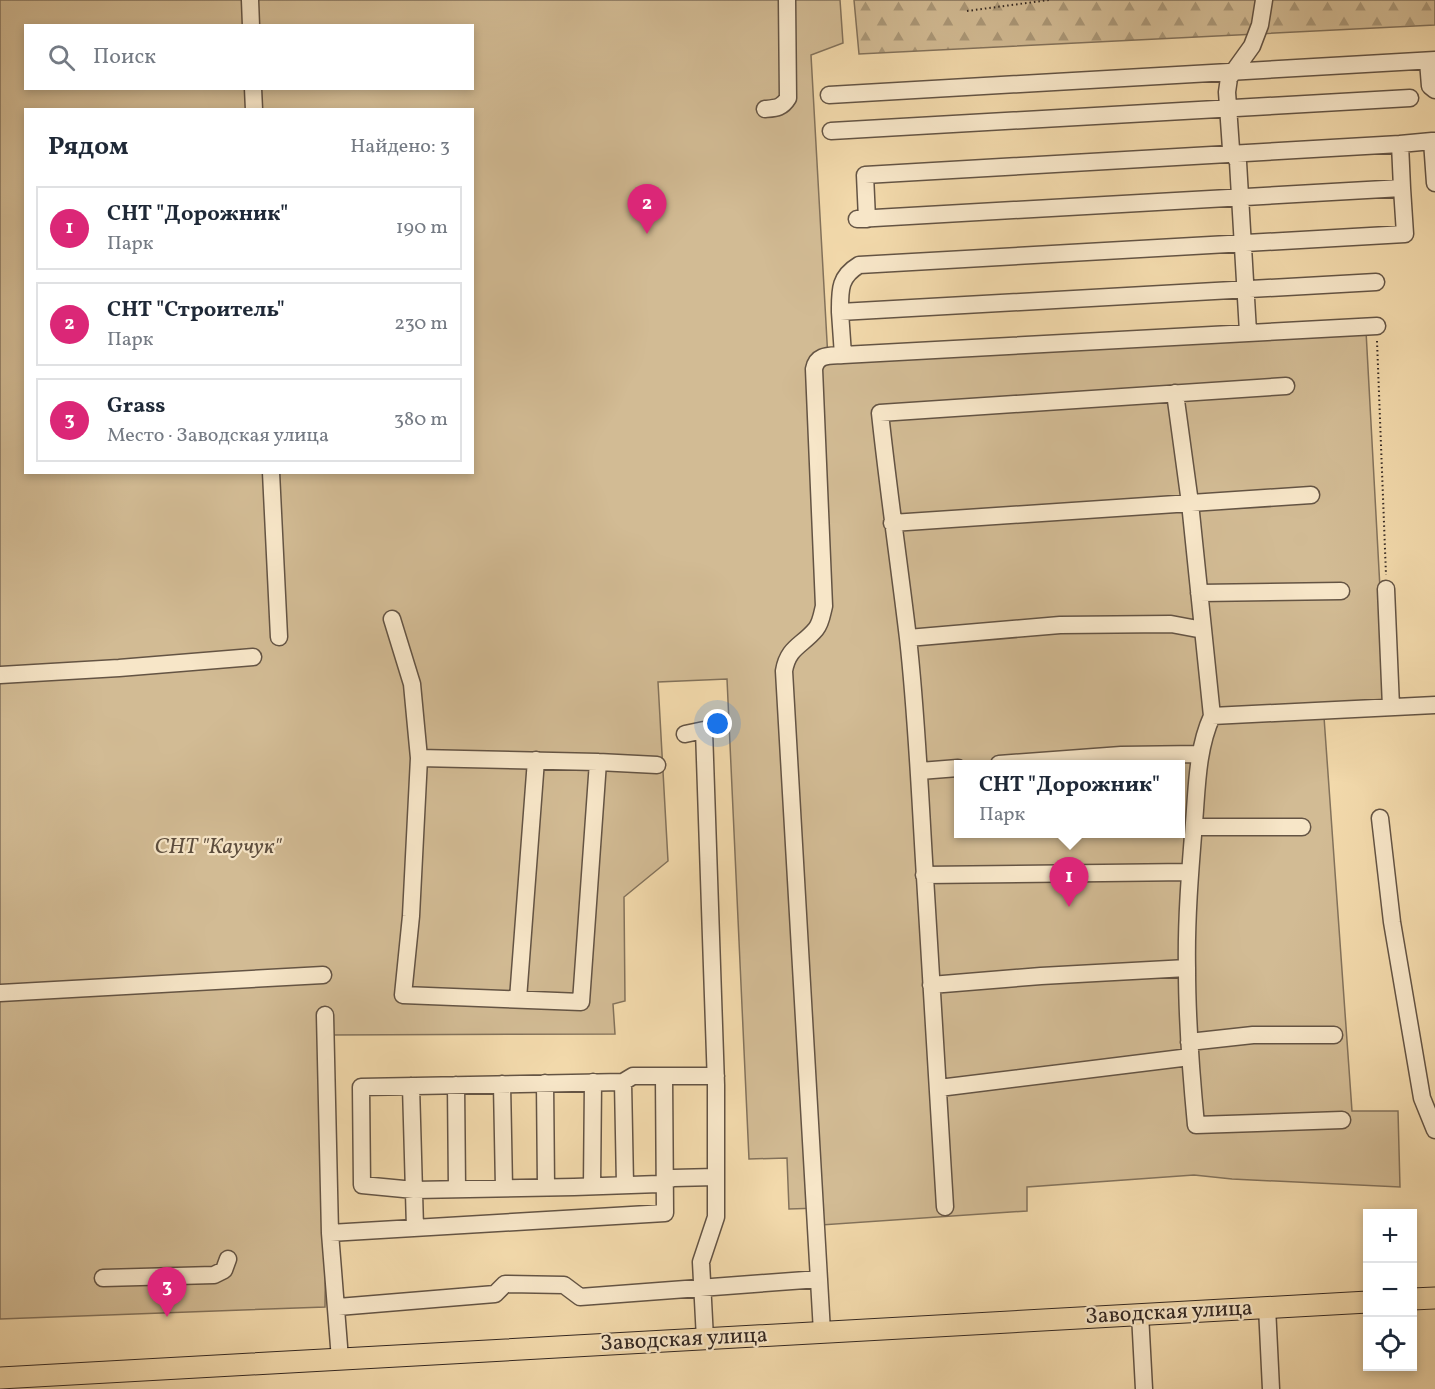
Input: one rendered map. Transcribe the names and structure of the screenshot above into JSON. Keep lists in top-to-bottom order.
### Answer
{
  "streets": {
    "main road": ["Заводская улица"]
  },
  "parks": ["СНТ \"Каучук\""],
  "page": {
    "search": "Поиск",
    "heading": ["Рядом", "Найдено: 3"],
    "pins": ["2", "1", "3"],
    "list": [
      {
        "mark": "1",
        "name": "СНТ \"Дорожник\"",
        "note": "Парк",
        "value": "190 m"
      },
      {
        "mark": "2",
        "name": "СНТ \"Строитель\"",
        "note": "Парк",
        "value": "230 m"
      },
      {
        "mark": "3",
        "name": "Grass",
        "note": "Место · Заводская улица",
        "value": "380 m"
      }
    ],
    "popup": ["СНТ \"Дорожник\"", "Парк"],
    "map_buttons": ["+", "−"]
  }
}
